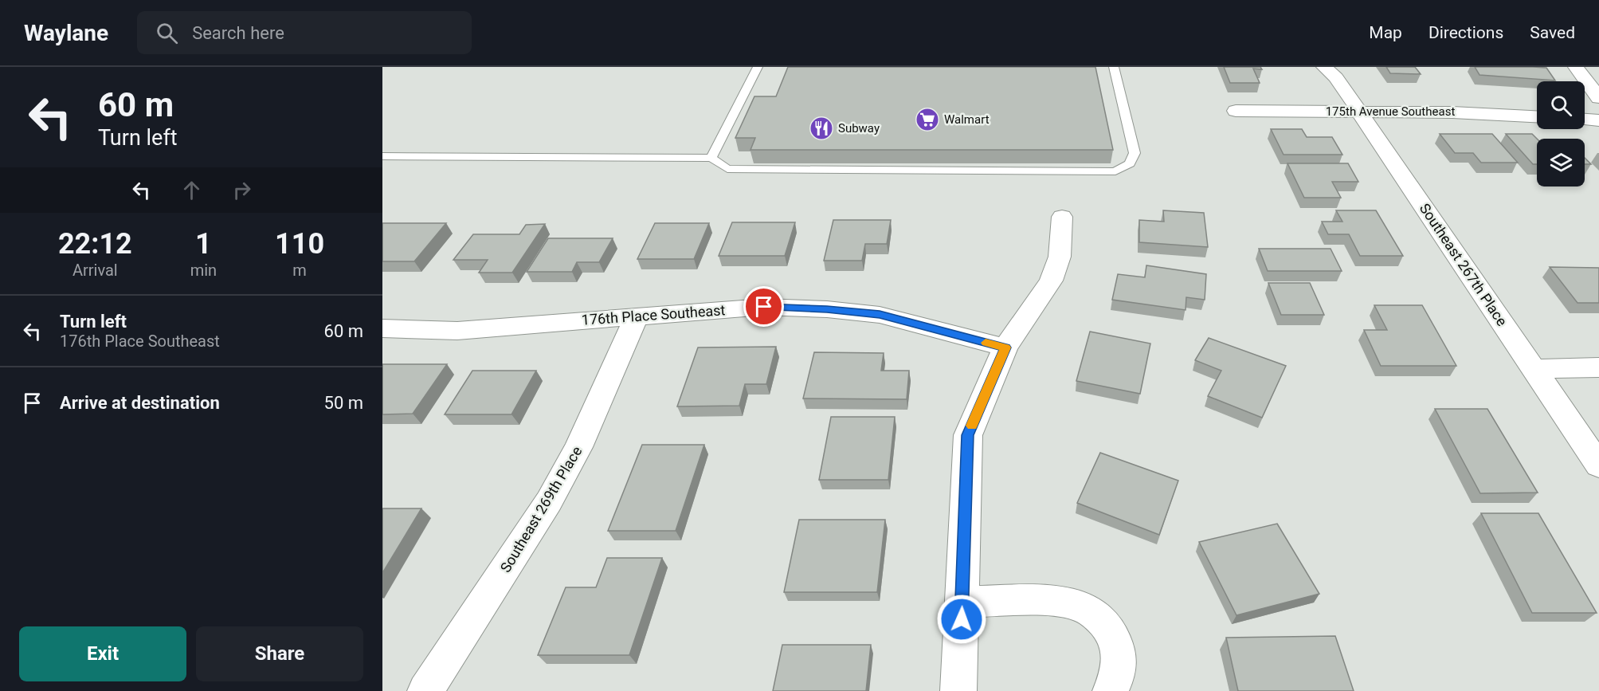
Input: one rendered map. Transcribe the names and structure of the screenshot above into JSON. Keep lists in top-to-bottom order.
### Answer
{
  "streets": {
    "street": [
      "175th Avenue Southeast",
      "Southeast 267th Place",
      "176th Place Southeast",
      "Southeast 269th Place"
    ]
  },
  "crossings": [
    ["175th Avenue Southeast", "Southeast 267th Place"],
    ["176th Place Southeast", "Southeast 269th Place"]
  ],
  "places": {
    "supermarket": ["Walmart"],
    "restaurant": ["Subway"]
  },
  "page": {
    "header": "Waylane",
    "search": "Search here",
    "nav": ["Map", "Directions", "Saved"],
    "turn": ["60 m", "Turn left"],
    "eta": [
      "22:12",
      "Arrival",
      "1",
      "min",
      "110",
      "m"
    ],
    "list": [
      {
        "name": "Turn left",
        "note": "176th Place Southeast",
        "value": "60 m"
      },
      {
        "name": "Arrive at destination",
        "value": "50 m"
      }
    ],
    "buttons": ["Exit", "Share"]
  }
}
